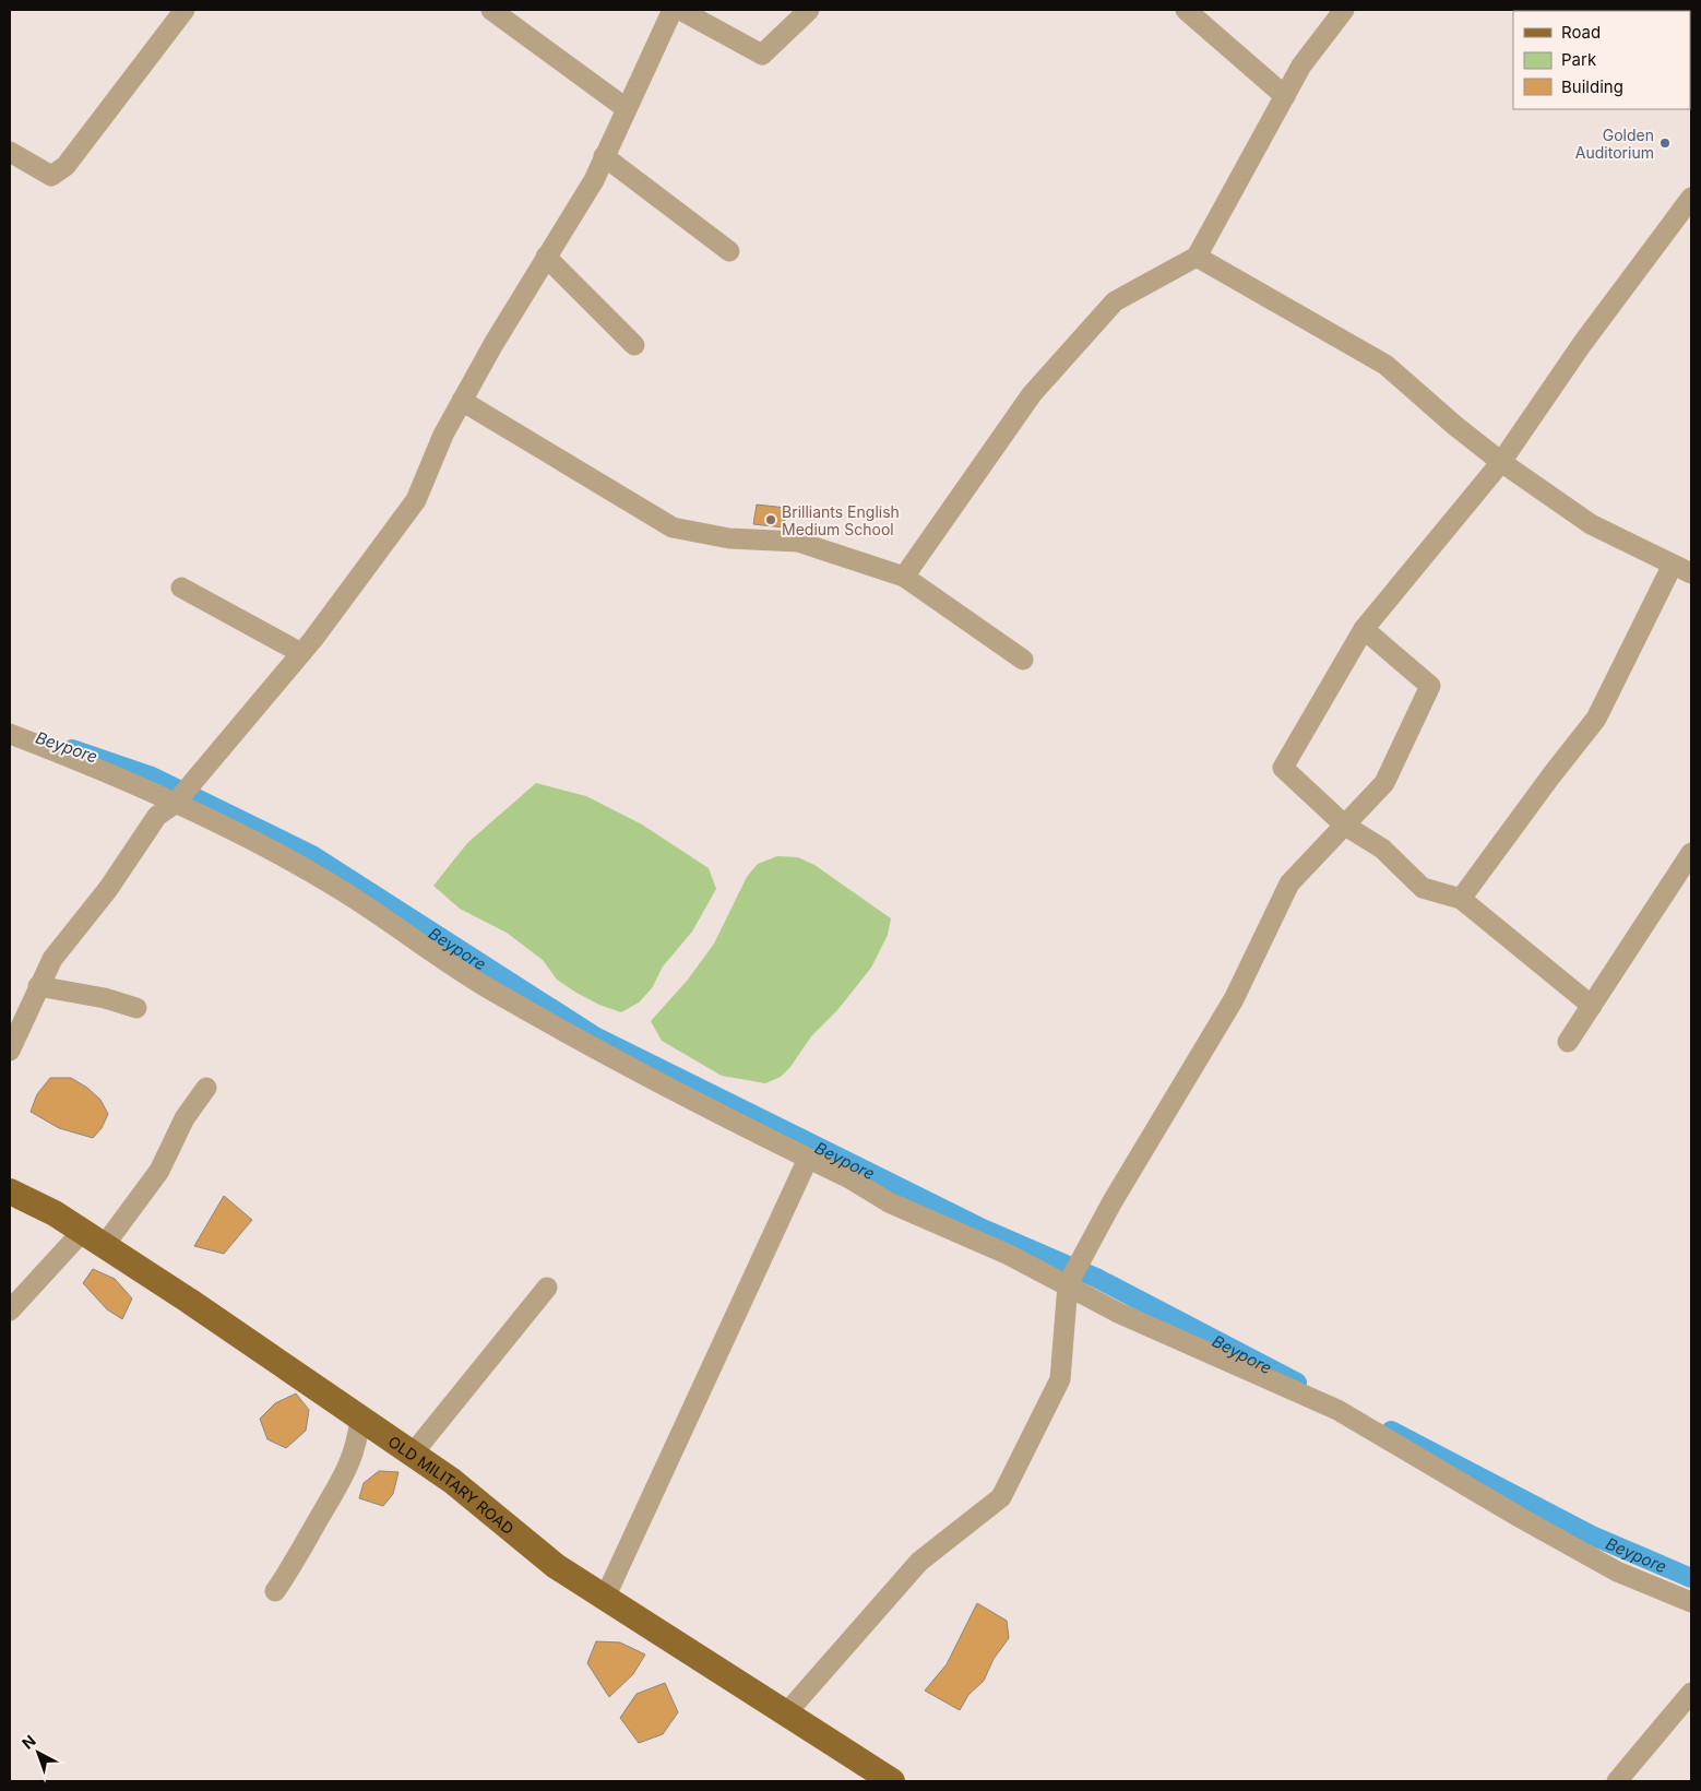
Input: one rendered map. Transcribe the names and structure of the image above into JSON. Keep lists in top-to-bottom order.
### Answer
{
  "streets": {
    "main road": ["OLD MILITARY ROAD"]
  },
  "water": ["Beypore"],
  "places": ["Golden Auditorium", "Brilliants English Medium School"],
  "legend": ["Road", "Park", "Building"],
  "north": "top left"
}
